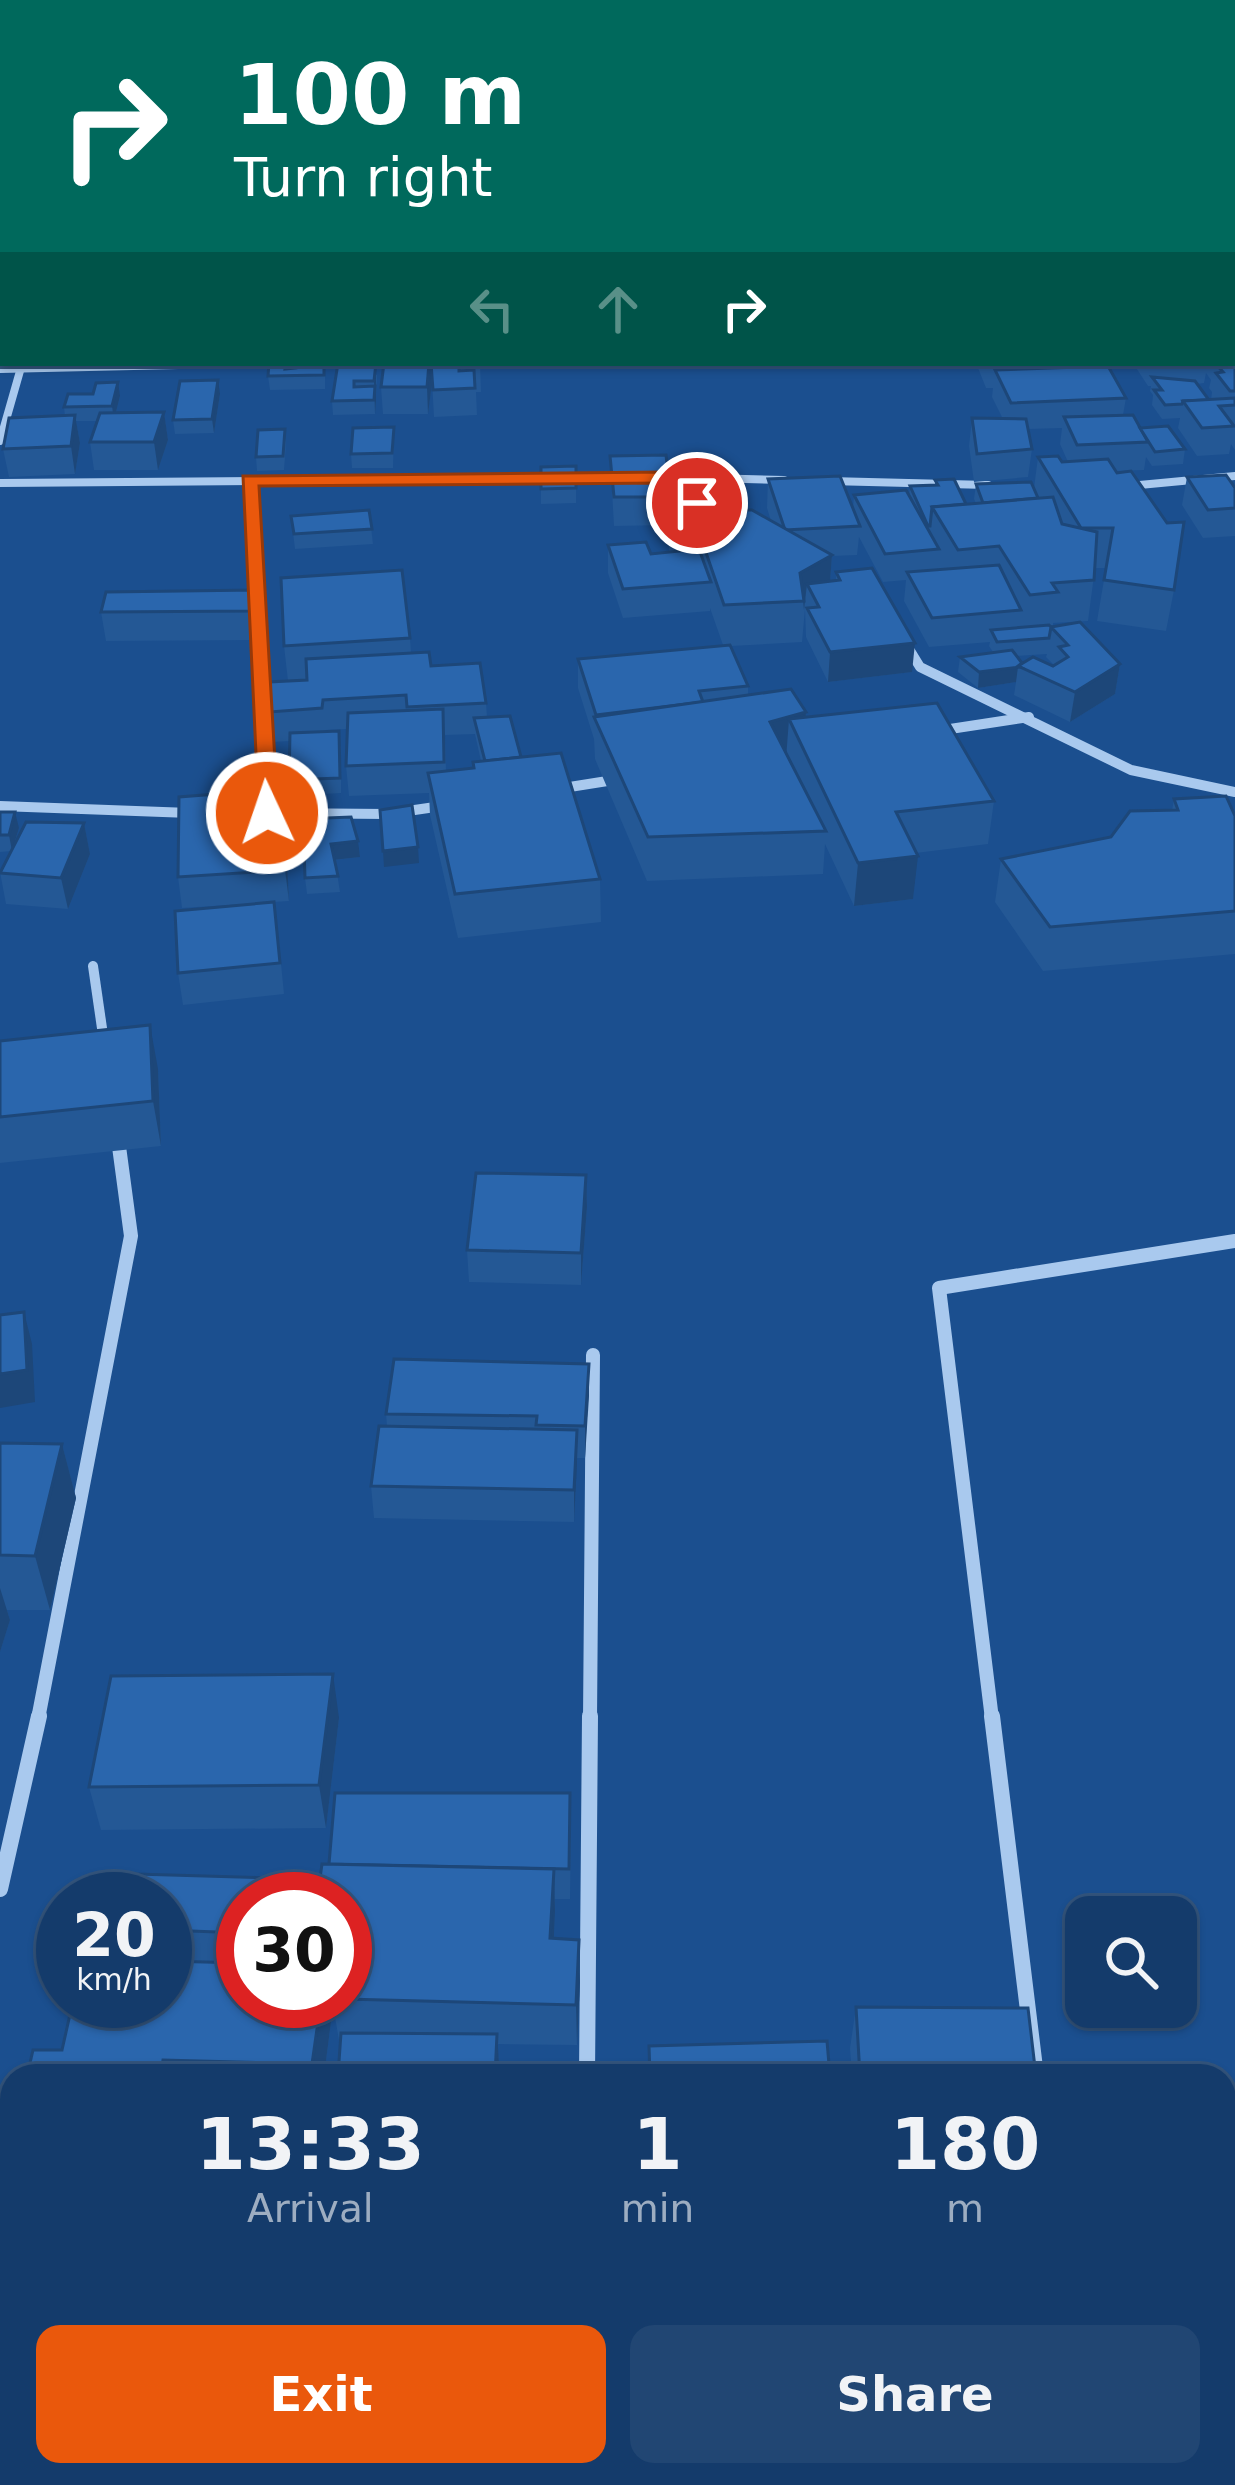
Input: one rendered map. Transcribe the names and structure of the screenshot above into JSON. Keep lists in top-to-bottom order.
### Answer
{
  "page": {
    "turn": ["100 m", "Turn right"],
    "speed": "20 km/h",
    "limit": "30",
    "eta": [
      "13:33",
      "Arrival",
      "1",
      "min",
      "180",
      "m"
    ],
    "buttons": ["Exit", "Share"]
  }
}
